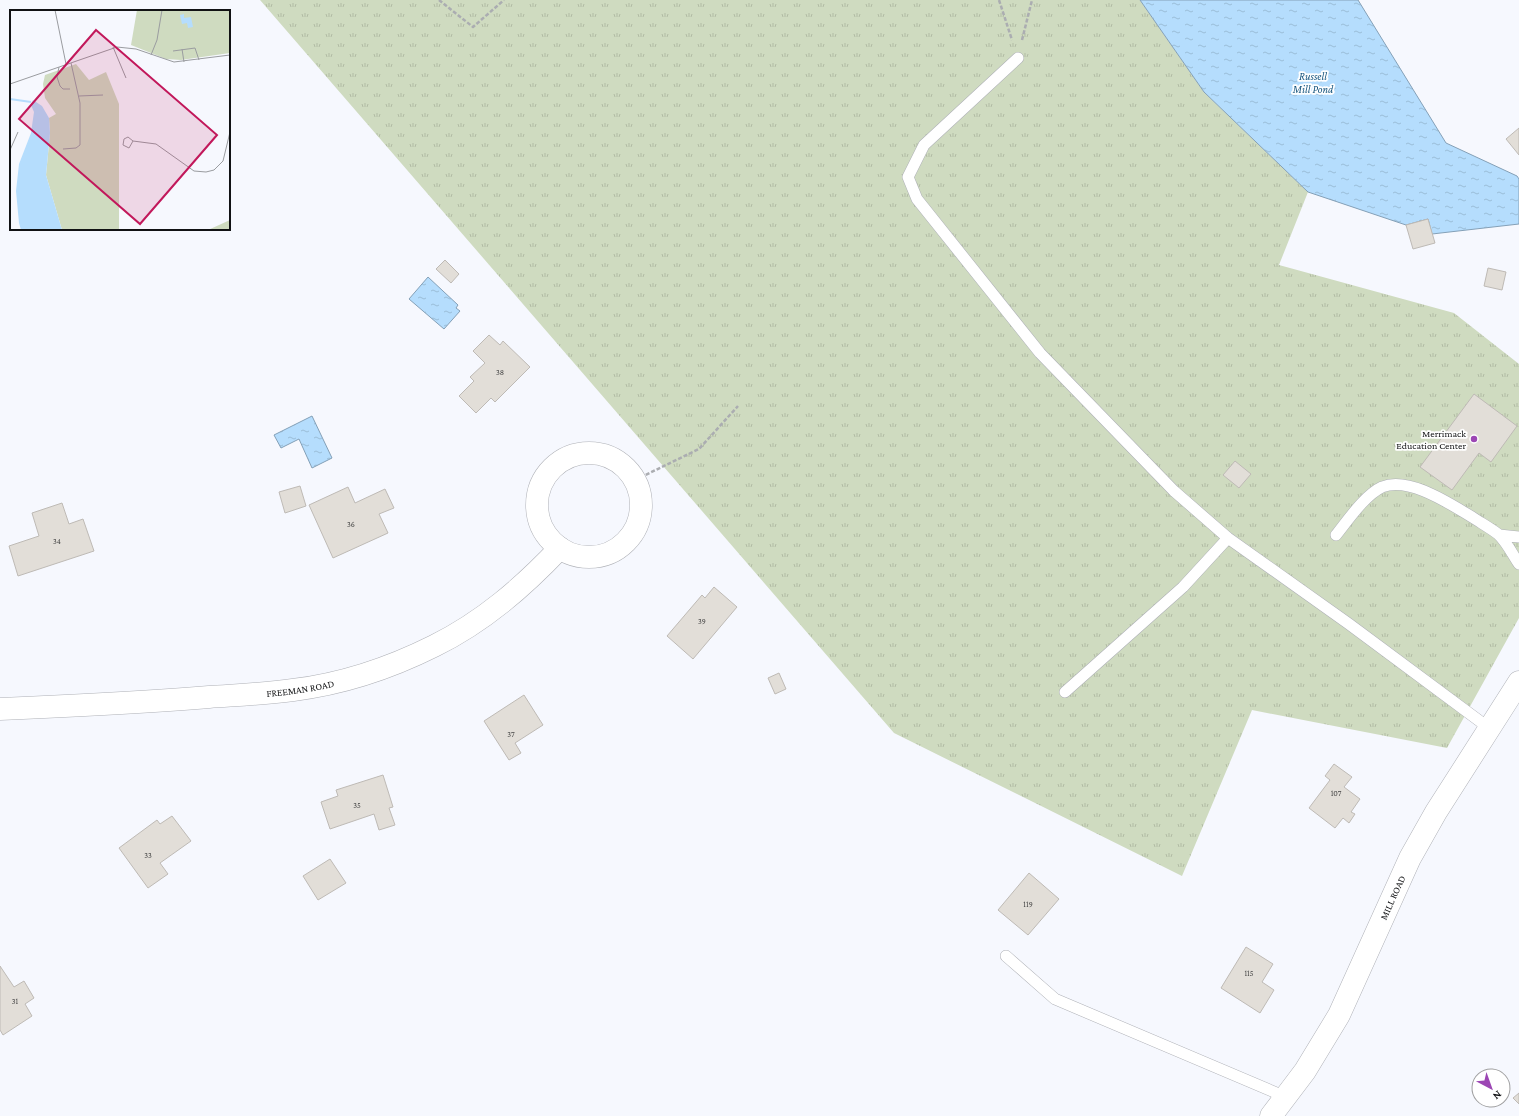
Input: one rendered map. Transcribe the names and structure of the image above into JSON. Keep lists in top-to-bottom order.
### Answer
{
  "streets": {
    "street": ["FREEMAN ROAD", "MILL ROAD"]
  },
  "water": ["Russell Mill Pond"],
  "places": ["Merrimack Education Center"],
  "house_numbers": [
    "38",
    "36",
    "34",
    "39",
    "37",
    "107",
    "35",
    "33",
    "119",
    "115",
    "31"
  ],
  "north": "bottom right"
}
